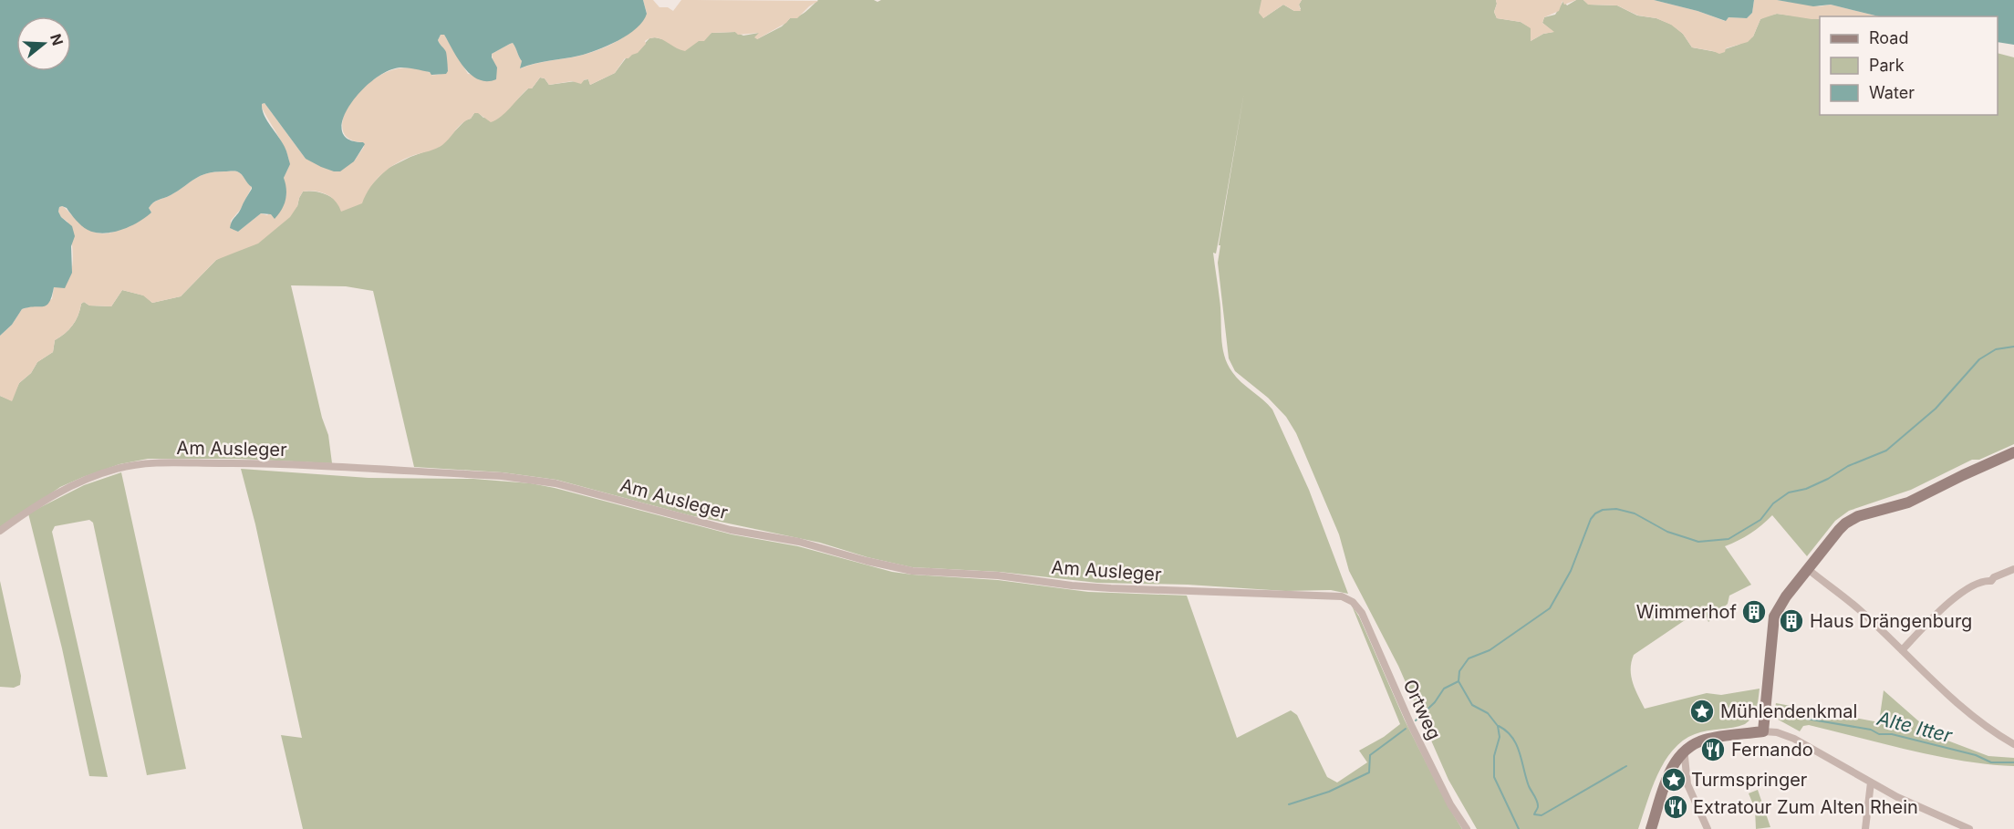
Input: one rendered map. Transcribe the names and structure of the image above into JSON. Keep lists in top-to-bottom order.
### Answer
{
  "streets": {
    "street": ["Am Ausleger", "Ortweg"]
  },
  "crossings": [
    ["Am Ausleger", "Ortweg"]
  ],
  "water": ["Alte Itter"],
  "places": {
    "building": ["Wimmerhof", "Haus Drängenburg"],
    "place": ["Mühlendenkmal", "Turmspringer"],
    "restaurant": ["Fernando", "Extratour Zum Alten Rhein"]
  },
  "legend": ["Road", "Park", "Water"],
  "north": "right"
}
